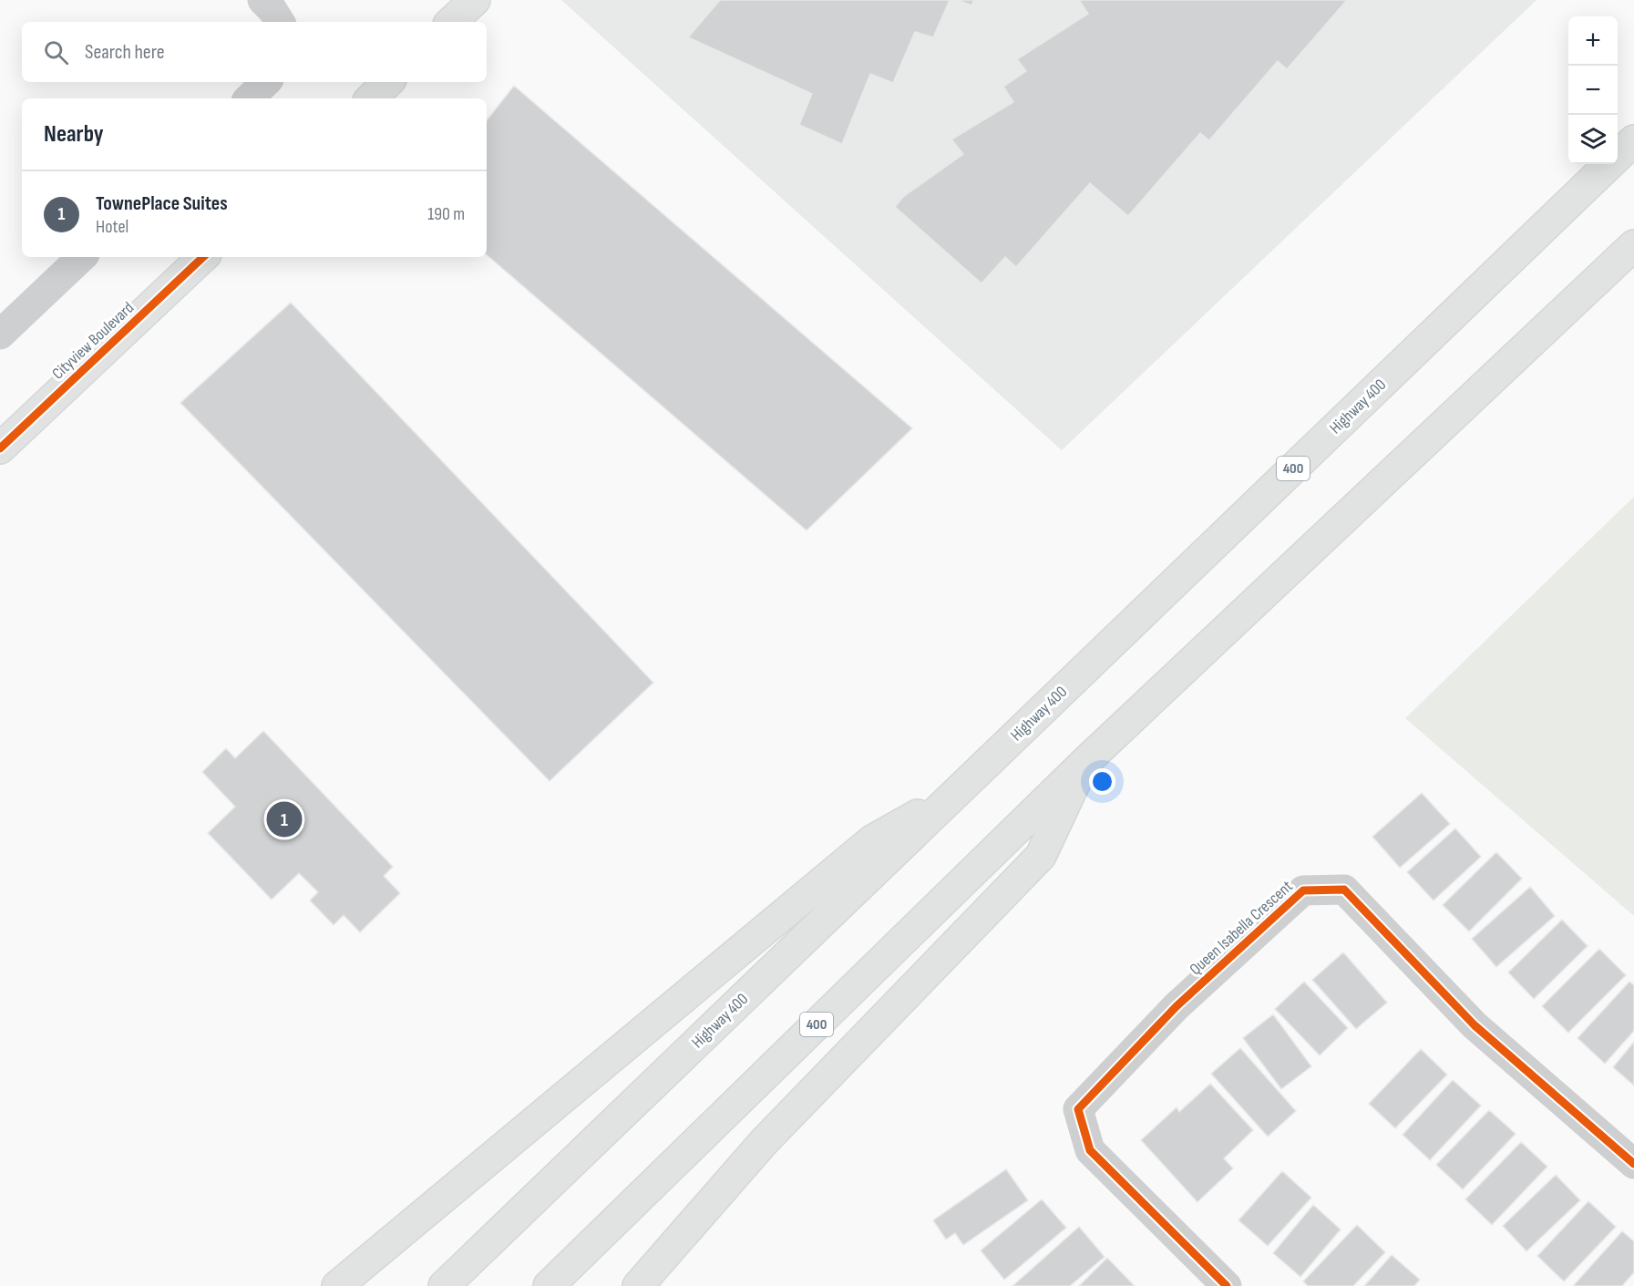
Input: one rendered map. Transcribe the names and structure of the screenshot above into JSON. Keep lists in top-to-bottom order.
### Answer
{
  "streets": {
    "main road": ["Cityview Boulevard", "Highway 400", "400"],
    "street": ["Queen Isabella Crescent"]
  },
  "page": {
    "map_buttons": ["+", "−"],
    "search": "Search here",
    "heading": "Nearby",
    "list": [
      {
        "mark": "1",
        "name": "TownePlace Suites",
        "note": "Hotel",
        "value": "190 m"
      }
    ],
    "pins": "1"
  }
}
